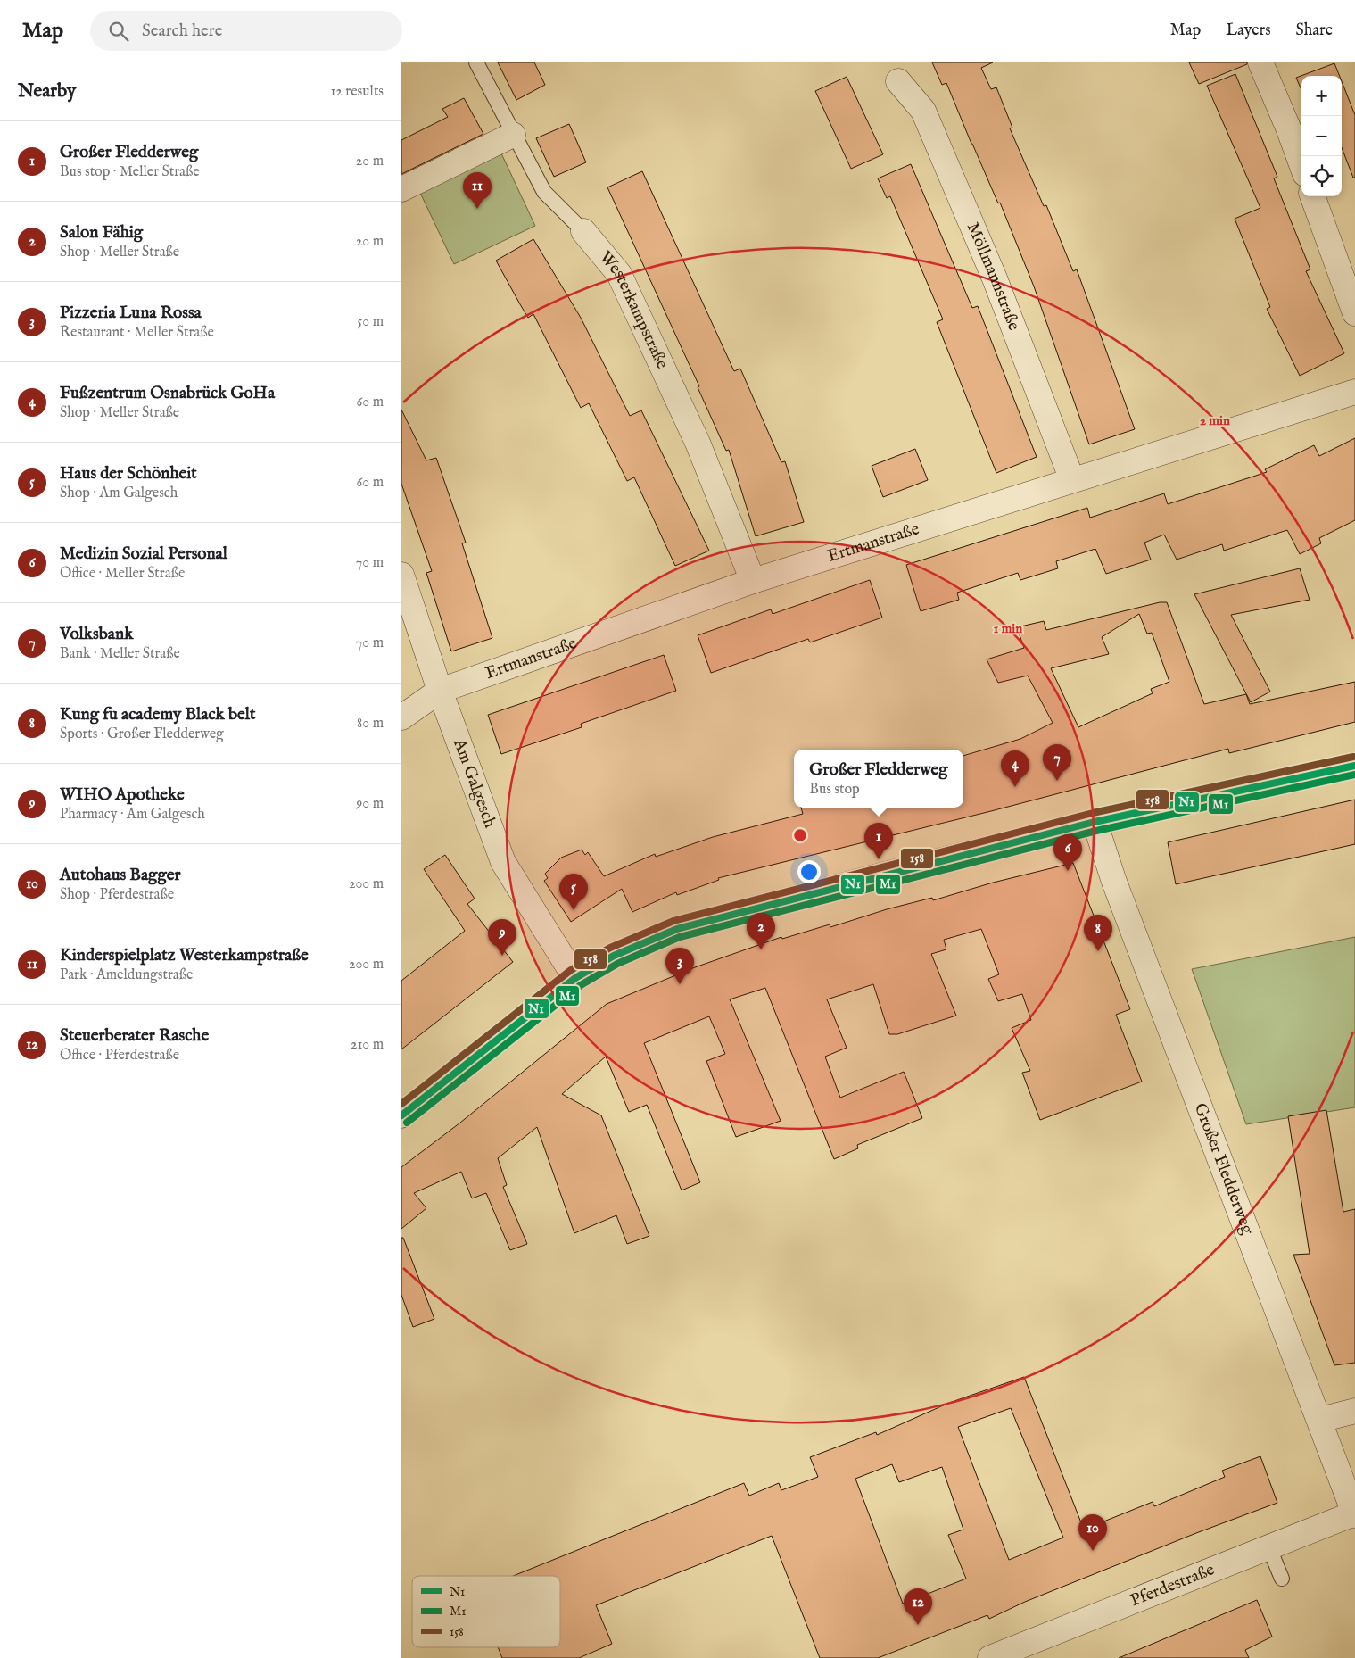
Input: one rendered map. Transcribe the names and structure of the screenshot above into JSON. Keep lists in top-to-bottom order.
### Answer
{
  "streets": {
    "street": [
      "Möllmannstraße",
      "Westerkampstraße",
      "Ertmanstraße",
      "Am Galgesch",
      "Großer Fledderweg",
      "Pferdestraße"
    ]
  },
  "crossings": [
    ["Möllmannstraße", "Ertmanstraße"],
    ["Westerkampstraße", "Ertmanstraße"],
    ["Ertmanstraße", "Am Galgesch"],
    ["Großer Fledderweg", "Pferdestraße"]
  ],
  "lines": ["transit line 158", "transit line N1", "transit line M1"],
  "legend": ["N1", "M1", "158"],
  "page": {
    "header": "Map",
    "search": "Search here",
    "nav": ["Map", "Layers", "Share"],
    "heading": ["Nearby", "12 results"],
    "map_buttons": ["+", "−"],
    "list": [
      {
        "mark": "1",
        "name": "Großer Fledderweg",
        "note": "Bus stop · Meller Straße",
        "value": "20 m"
      },
      {
        "mark": "2",
        "name": "Salon Fähig",
        "note": "Shop · Meller Straße",
        "value": "20 m"
      },
      {
        "mark": "3",
        "name": "Pizzeria Luna Rossa",
        "note": "Restaurant · Meller Straße",
        "value": "50 m"
      },
      {
        "mark": "4",
        "name": "Fußzentrum Osnabrück GoHa",
        "note": "Shop · Meller Straße",
        "value": "60 m"
      },
      {
        "mark": "5",
        "name": "Haus der Schönheit",
        "note": "Shop · Am Galgesch",
        "value": "60 m"
      },
      {
        "mark": "6",
        "name": "Medizin Sozial Personal",
        "note": "Office · Meller Straße",
        "value": "70 m"
      },
      {
        "mark": "7",
        "name": "Volksbank",
        "note": "Bank · Meller Straße",
        "value": "70 m"
      },
      {
        "mark": "8",
        "name": "Kung fu academy Black belt",
        "note": "Sports · Großer Fledderweg",
        "value": "80 m"
      },
      {
        "mark": "9",
        "name": "WIHO Apotheke",
        "note": "Pharmacy · Am Galgesch",
        "value": "90 m"
      },
      {
        "mark": "10",
        "name": "Autohaus Bagger",
        "note": "Shop · Pferdestraße",
        "value": "200 m"
      },
      {
        "mark": "11",
        "name": "Kinderspielplatz Westerkampstraße",
        "note": "Park · Ameldungstraße",
        "value": "200 m"
      },
      {
        "mark": "12",
        "name": "Steuerberater Rasche",
        "note": "Office · Pferdestraße",
        "value": "210 m"
      }
    ],
    "pins": [
      "11",
      "7",
      "4",
      "1",
      "6",
      "5",
      "2",
      "8",
      "9",
      "3",
      "10",
      "12"
    ],
    "popup": ["Großer Fledderweg", "Bus stop"]
  },
  "rings": ["2 min", "1 min"]
}
